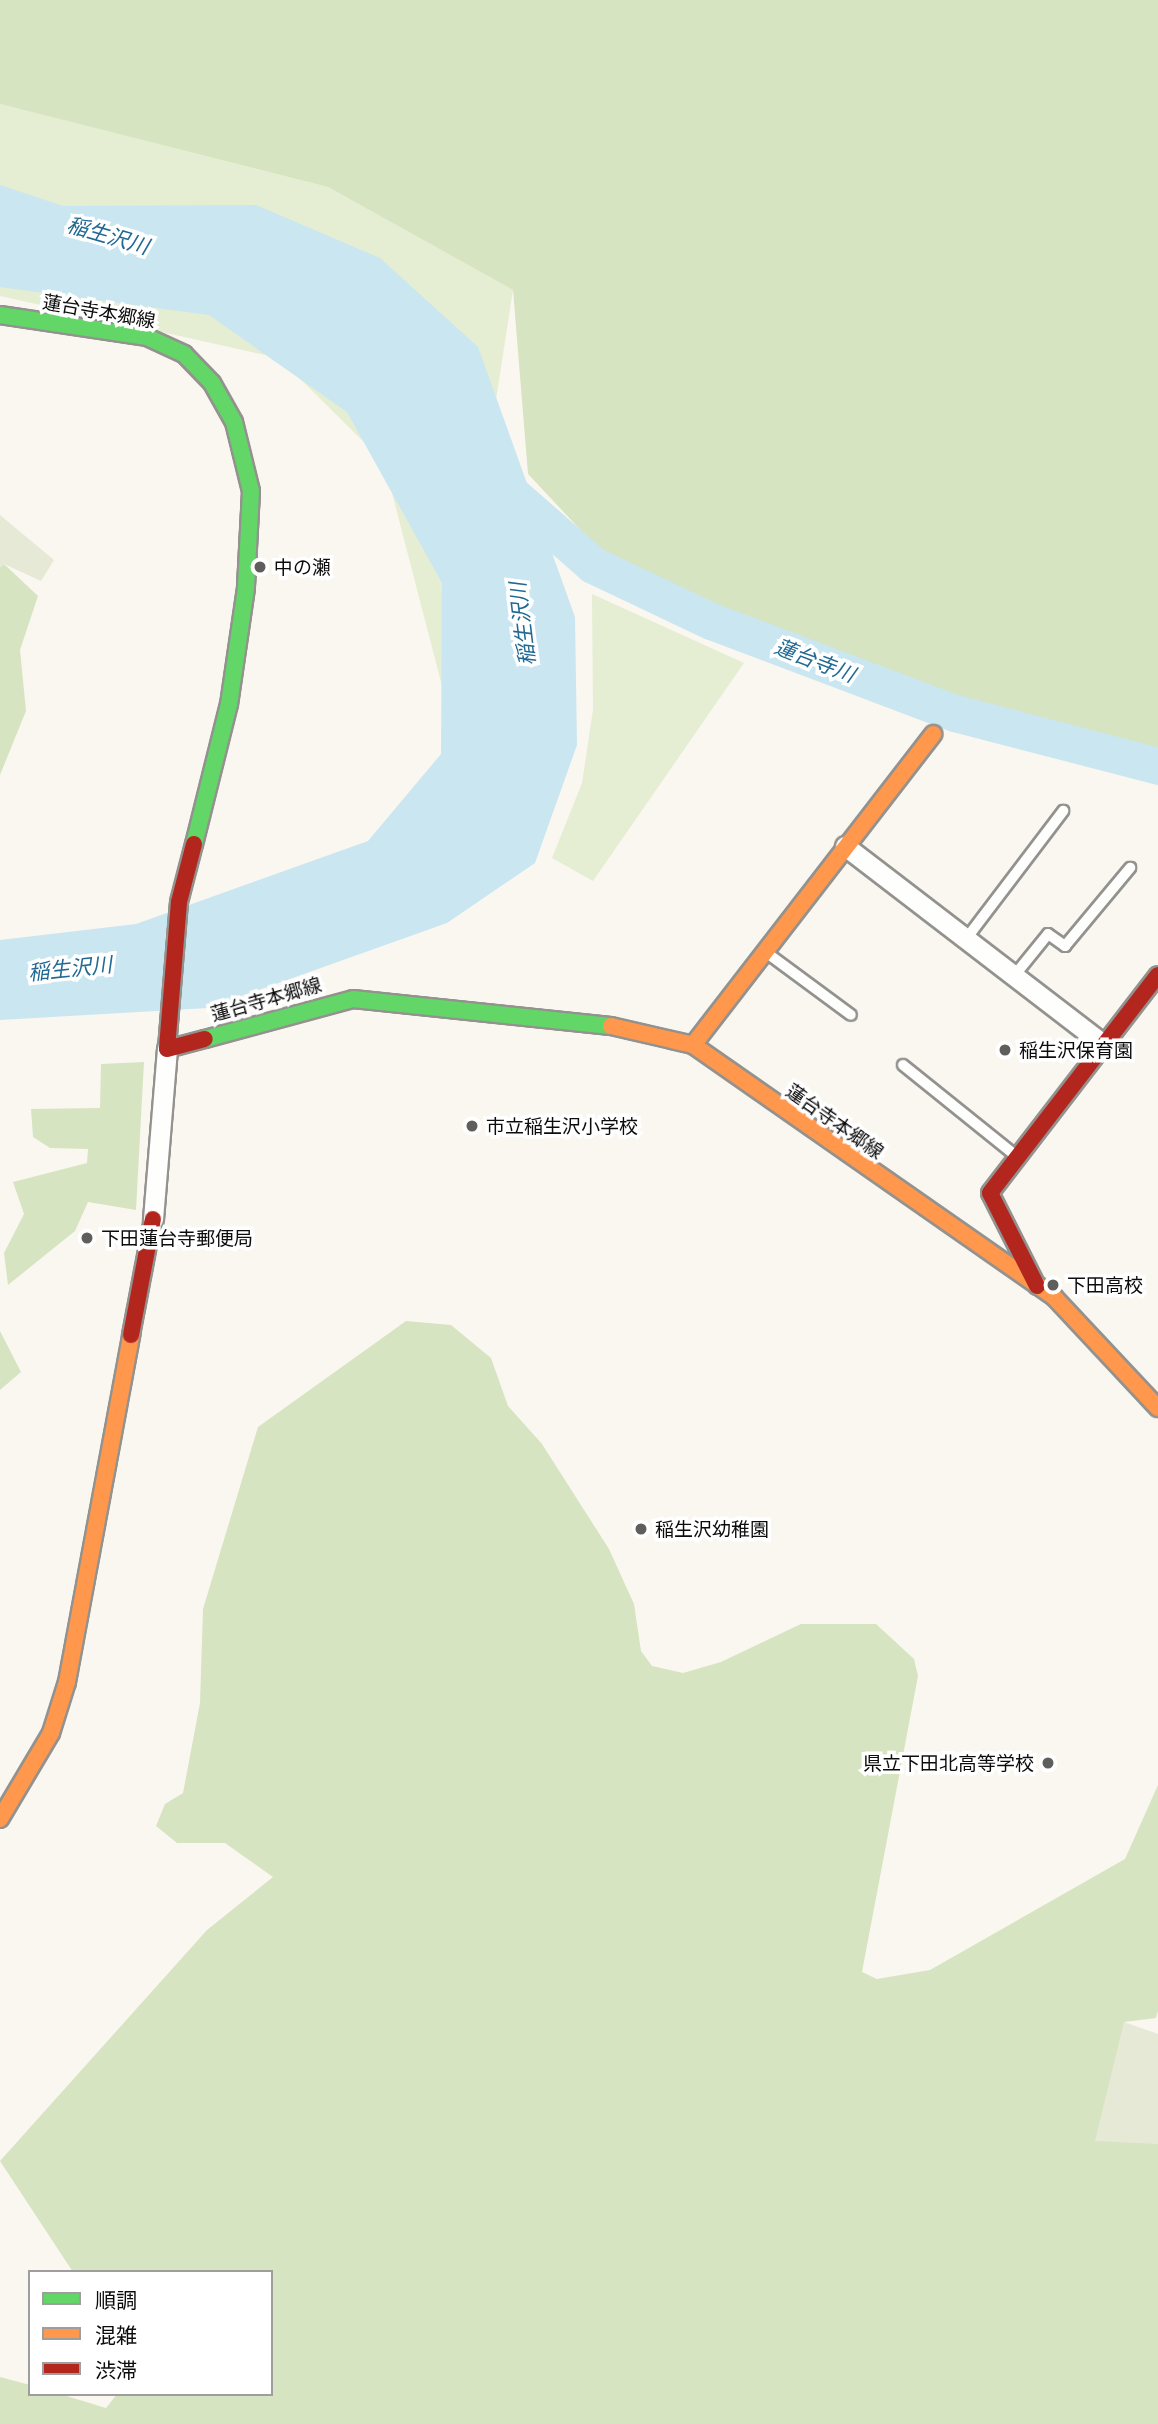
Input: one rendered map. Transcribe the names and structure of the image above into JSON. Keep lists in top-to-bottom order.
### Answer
{
  "streets": {
    "main road": ["蓮台寺本郷線"]
  },
  "water": ["稲生沢川", "蓮台寺川"],
  "places": [
    "中の瀬",
    "稲生沢保育園",
    "市立稲生沢小学校",
    "下田蓮台寺郵便局",
    "下田高校",
    "稲生沢幼稚園",
    "県立下田北高等学校"
  ],
  "legend": ["順調", "混雑", "渋滞"]
}
